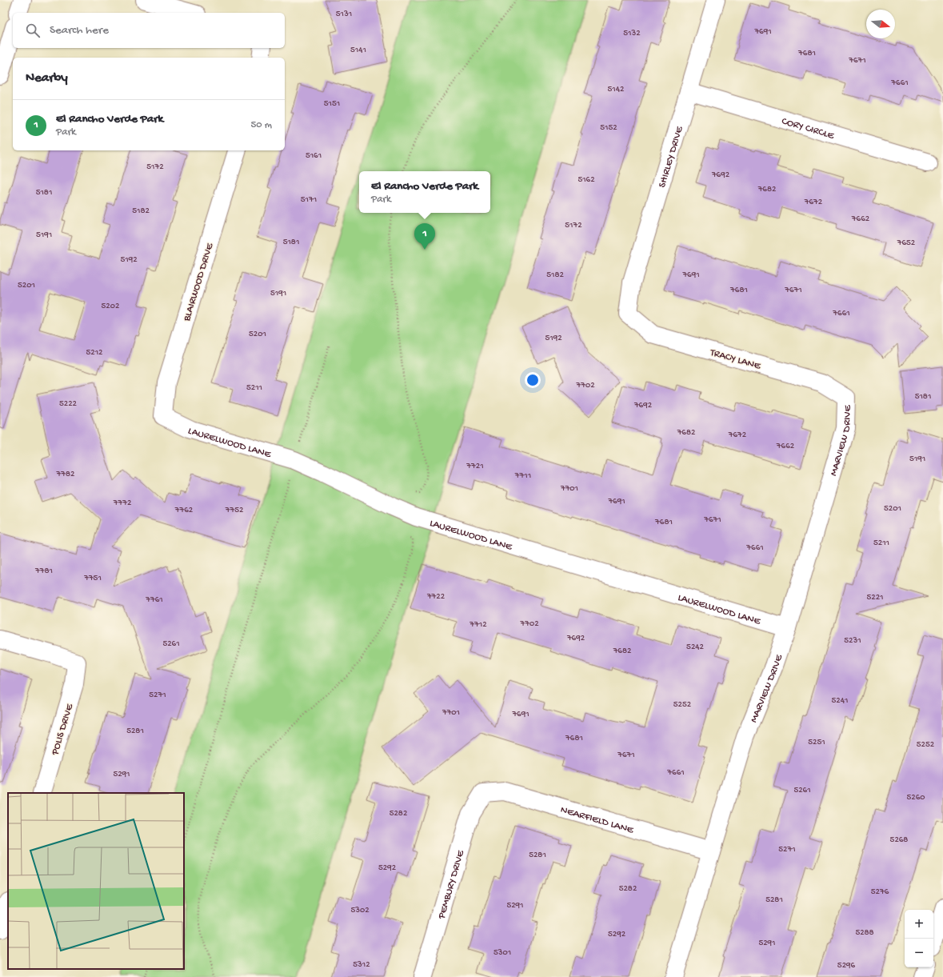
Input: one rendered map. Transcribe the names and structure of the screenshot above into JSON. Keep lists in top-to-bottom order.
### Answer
{
  "streets": {
    "street": [
      "CORY CIRCLE",
      "SHIRLEY DRIVE",
      "BLAIRWOOD DRIVE",
      "TRACY LANE",
      "LAURELWOOD LANE",
      "MARVIEW DRIVE",
      "POLIS DRIVE",
      "NEARFIELD LANE",
      "PEMBURY DRIVE"
    ]
  },
  "crossings": [
    ["CORY CIRCLE", "SHIRLEY DRIVE"],
    ["SHIRLEY DRIVE", "TRACY LANE"],
    ["BLAIRWOOD DRIVE", "LAURELWOOD LANE"],
    ["TRACY LANE", "MARVIEW DRIVE"],
    ["LAURELWOOD LANE", "MARVIEW DRIVE"],
    ["MARVIEW DRIVE", "NEARFIELD LANE"],
    ["NEARFIELD LANE", "PEMBURY DRIVE"]
  ],
  "house_numbers": [
    "5131",
    "7691",
    "5132",
    "5141",
    "7681",
    "7671",
    "7661",
    "5142",
    "5151",
    "5152",
    "5161",
    "5172",
    "7692",
    "5162",
    "7682",
    "5181",
    "5171",
    "7672",
    "5182",
    "7662",
    "5172",
    "5191",
    "5181",
    "7652",
    "5192",
    "5182",
    "7691",
    "5201",
    "7681",
    "7671",
    "5191",
    "5202",
    "7661",
    "5201",
    "5192",
    "5212",
    "7702",
    "5211",
    "5181",
    "5222",
    "7692",
    "7682",
    "7672",
    "7662",
    "5191",
    "7721",
    "7782",
    "7711",
    "7701",
    "7691",
    "7772",
    "5201",
    "7762",
    "7752",
    "7671",
    "7681",
    "5211",
    "7661",
    "7781",
    "7751",
    "7722",
    "5221",
    "7761",
    "7702",
    "7712",
    "7692",
    "5231",
    "5261",
    "5242",
    "7682",
    "5271",
    "5241",
    "5252",
    "7701",
    "7691",
    "5281",
    "7681",
    "5251",
    "5252",
    "7671",
    "7661",
    "5291",
    "5261",
    "5260",
    "5282",
    "5268",
    "5271",
    "5281",
    "5292",
    "5282",
    "5276",
    "5281",
    "5291",
    "5302",
    "5288",
    "5292",
    "5291",
    "5301",
    "5312",
    "5296"
  ],
  "north": "right",
  "page": {
    "search": "Search here",
    "heading": "Nearby",
    "list": [
      {
        "mark": "1",
        "name": "El Rancho Verde Park",
        "note": "Park",
        "value": "50 m"
      }
    ],
    "popup": ["El Rancho Verde Park", "Park"],
    "pins": "1",
    "map_buttons": ["+", "−"]
  }
}
